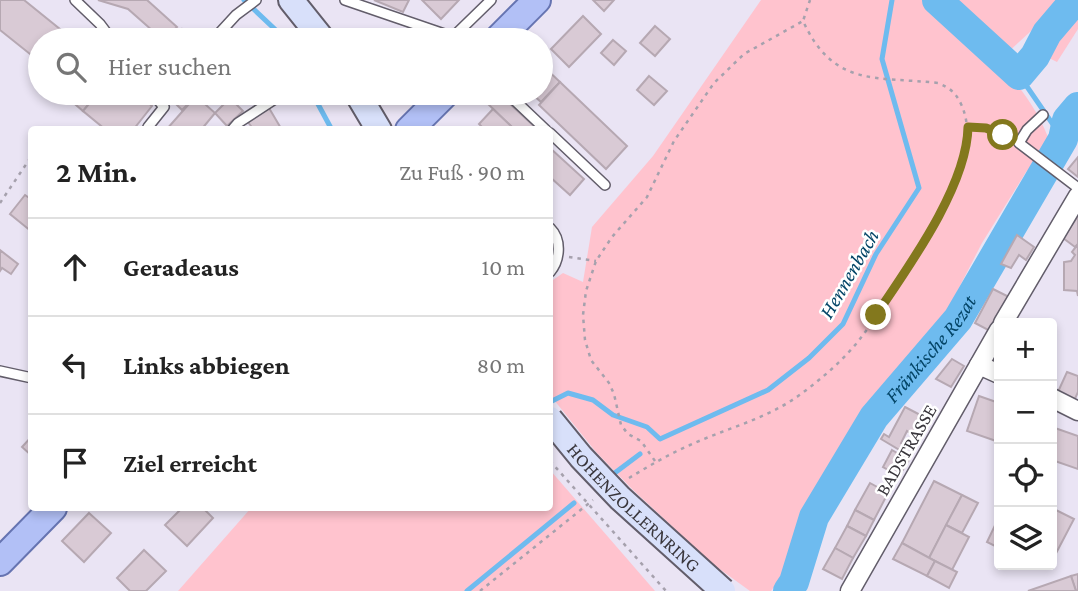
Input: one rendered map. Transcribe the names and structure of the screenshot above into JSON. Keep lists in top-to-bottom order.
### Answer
{
  "streets": {
    "main road": ["HOHENZOLLERNRING"],
    "street": ["BADSTRASSE"]
  },
  "water": ["Hennenbach", "Fränkische Rezat"],
  "page": {
    "search": "Hier suchen",
    "heading": ["2 Min.", "Zu Fuß · 90 m"],
    "list": [
      ["Geradeaus", "10 m"],
      ["Links abbiegen", "80 m"],
      "Ziel erreicht"
    ],
    "map_buttons": ["+", "−"]
  }
}
